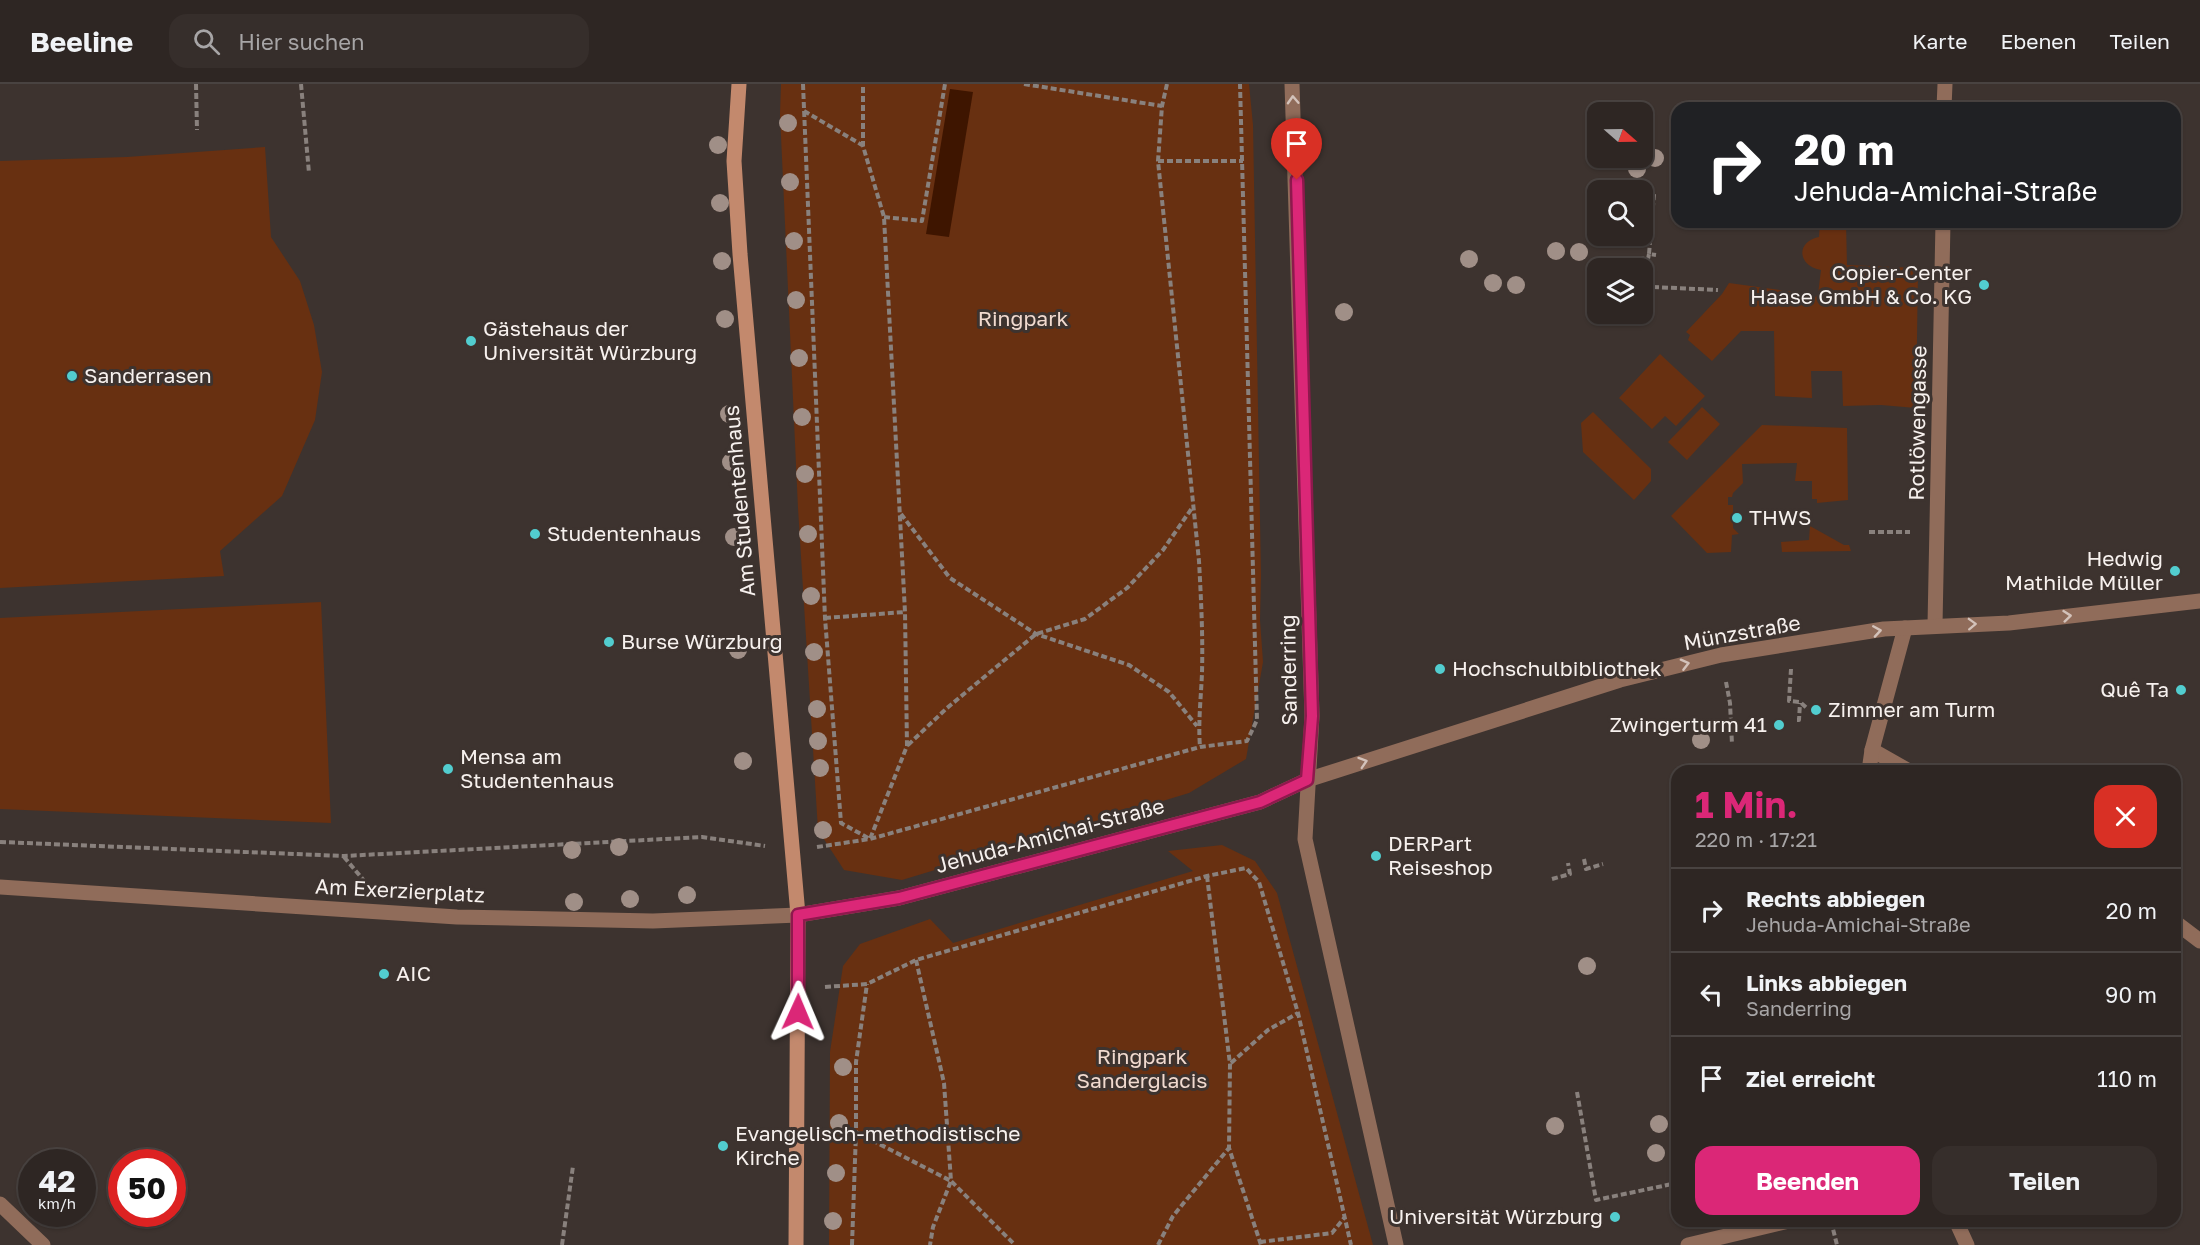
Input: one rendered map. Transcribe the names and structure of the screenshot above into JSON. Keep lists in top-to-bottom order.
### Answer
{
  "streets": {
    "main road": ["Am Studentenhaus"],
    "street": [
      "Rotlöwengasse",
      "Münzstraße",
      "Sanderring",
      "Jehuda-Amichai-Straße",
      "Am Exerzierplatz"
    ]
  },
  "crossings": [
    ["Rotlöwengasse", "Münzstraße"],
    ["Am Studentenhaus", "Jehuda-Amichai-Straße"],
    ["Am Studentenhaus", "Am Exerzierplatz"],
    ["Münzstraße", "Sanderring"],
    ["Münzstraße", "Jehuda-Amichai-Straße"],
    ["Sanderring", "Jehuda-Amichai-Straße"],
    ["Jehuda-Amichai-Straße", "Am Exerzierplatz"]
  ],
  "one_way": ["Münzstraße", "Sanderring"],
  "parks": ["Ringpark", "Ringpark Sanderglacis"],
  "places": [
    "Copier-Center Haase GmbH & Co. KG",
    "Gästehaus der Universität Würzburg",
    "Sanderrasen",
    "THWS",
    "Studentenhaus",
    "Hedwig Mathilde Müller",
    "Burse Würzburg",
    "Hochschulbibliothek",
    "Quê Ta",
    "Zimmer am Turm",
    "Zwingerturm 41",
    "Mensa am Studentenhaus",
    "DERPart Reiseshop",
    "AIC",
    "Evangelisch-methodistische Kirche",
    "Universität Würzburg"
  ],
  "north": "right",
  "page": {
    "header": "Beeline",
    "search": "Hier suchen",
    "nav": ["Karte", "Ebenen", "Teilen"],
    "turn": ["20 m", "Jehuda-Amichai-Straße"],
    "heading": ["1 Min.", "220 m · 17:21"],
    "list": [
      {
        "name": "Rechts abbiegen",
        "note": "Jehuda-Amichai-Straße",
        "value": "20 m"
      },
      {
        "name": "Links abbiegen",
        "note": "Sanderring",
        "value": "90 m"
      },
      {
        "name": "Ziel erreicht",
        "value": "110 m"
      }
    ],
    "buttons": ["Beenden", "Teilen"],
    "speed": "42 km/h",
    "limit": "50"
  }
}
